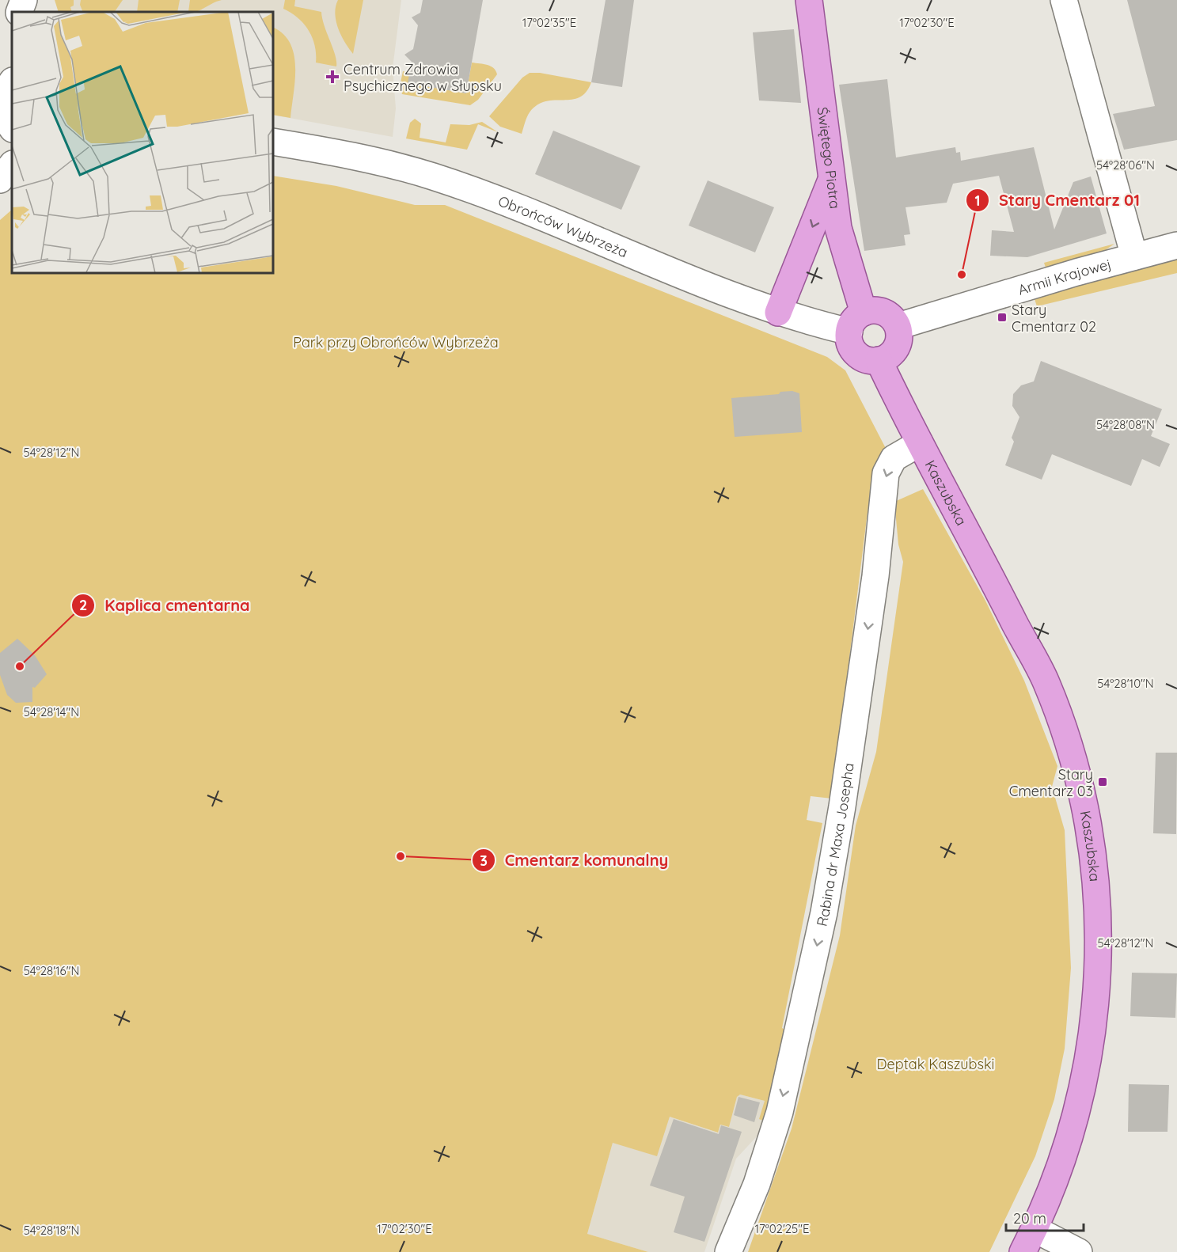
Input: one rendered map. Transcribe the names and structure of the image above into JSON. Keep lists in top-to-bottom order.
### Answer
{
  "streets": {
    "main road": ["Świętego Piotra", "Kaszubska"],
    "street": ["Obrońców Wybrzeża", "Armii Krajowej", "Rabina dr Maxa Josepha"]
  },
  "crossings": [
    ["Świętego Piotra", "Obrońców Wybrzeża"],
    ["Świętego Piotra", "Armii Krajowej"],
    ["Świętego Piotra", "Kaszubska"],
    ["Obrońców Wybrzeża", "Armii Krajowej"],
    ["Obrońców Wybrzeża", "Kaszubska"],
    ["Armii Krajowej", "Kaszubska"],
    ["Kaszubska", "Rabina dr Maxa Josepha"]
  ],
  "one_way": ["Rabina dr Maxa Josepha"],
  "parks": ["Park przy Obrońców Wybrzeża", "Deptak Kaszubski"],
  "places": {
    "health": ["Centrum Zdrowia Psychicznego w Słupsku"],
    "other": ["Stary Cmentarz 01", "Kaplica cmentarna", "Cmentarz komunalny"],
    "transit": ["Stary Cmentarz 02", "Stary Cmentarz 03"]
  },
  "scale_bar": "20 m",
  "coordinates": [
    "17°02'35\"E",
    "17°02'30\"E",
    "54°28'06\"N",
    "54°28'08\"N",
    "54°28'12\"N",
    "54°28'10\"N",
    "54°28'14\"N",
    "54°28'16\"N",
    "17°02'25\"E",
    "54°28'18\"N"
  ]
}
